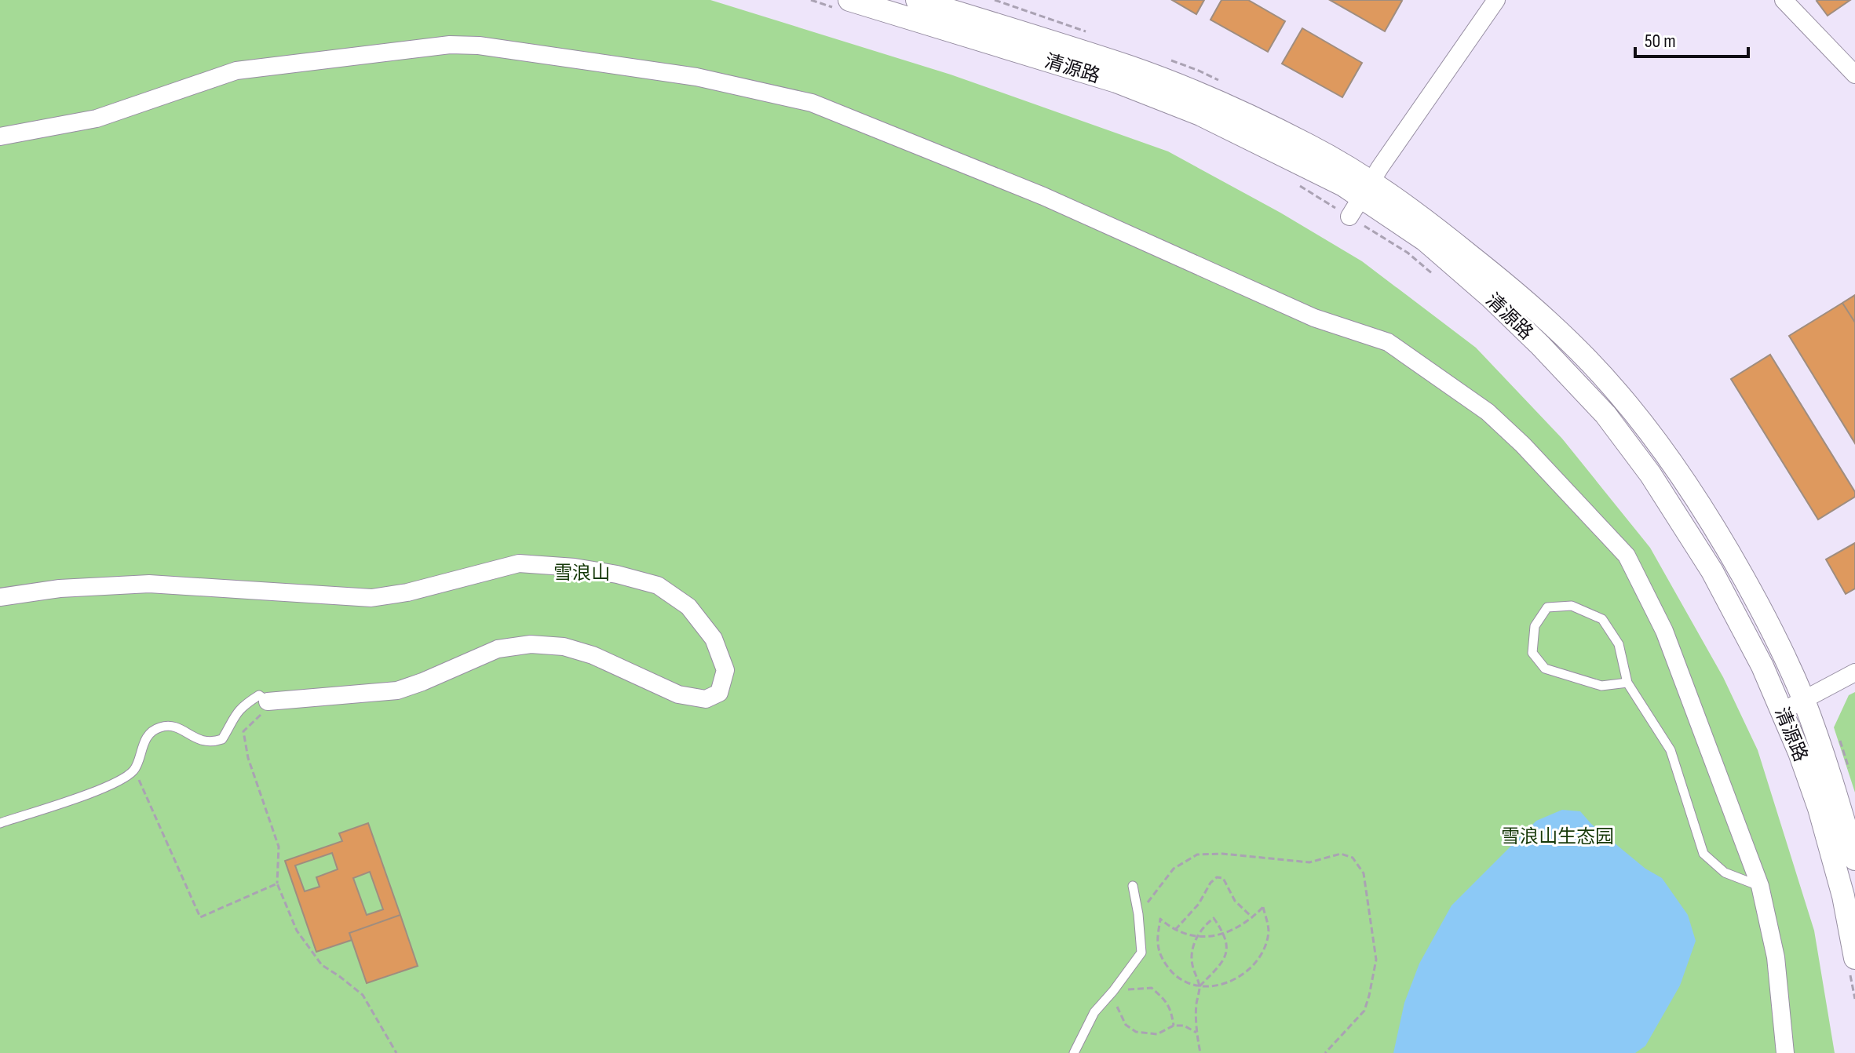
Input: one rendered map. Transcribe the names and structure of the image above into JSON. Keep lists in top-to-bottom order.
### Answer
{
  "streets": {
    "street": ["清源路"]
  },
  "parks": ["雪浪山", "雪浪山生态园"],
  "scale_bar": "50 m"
}
